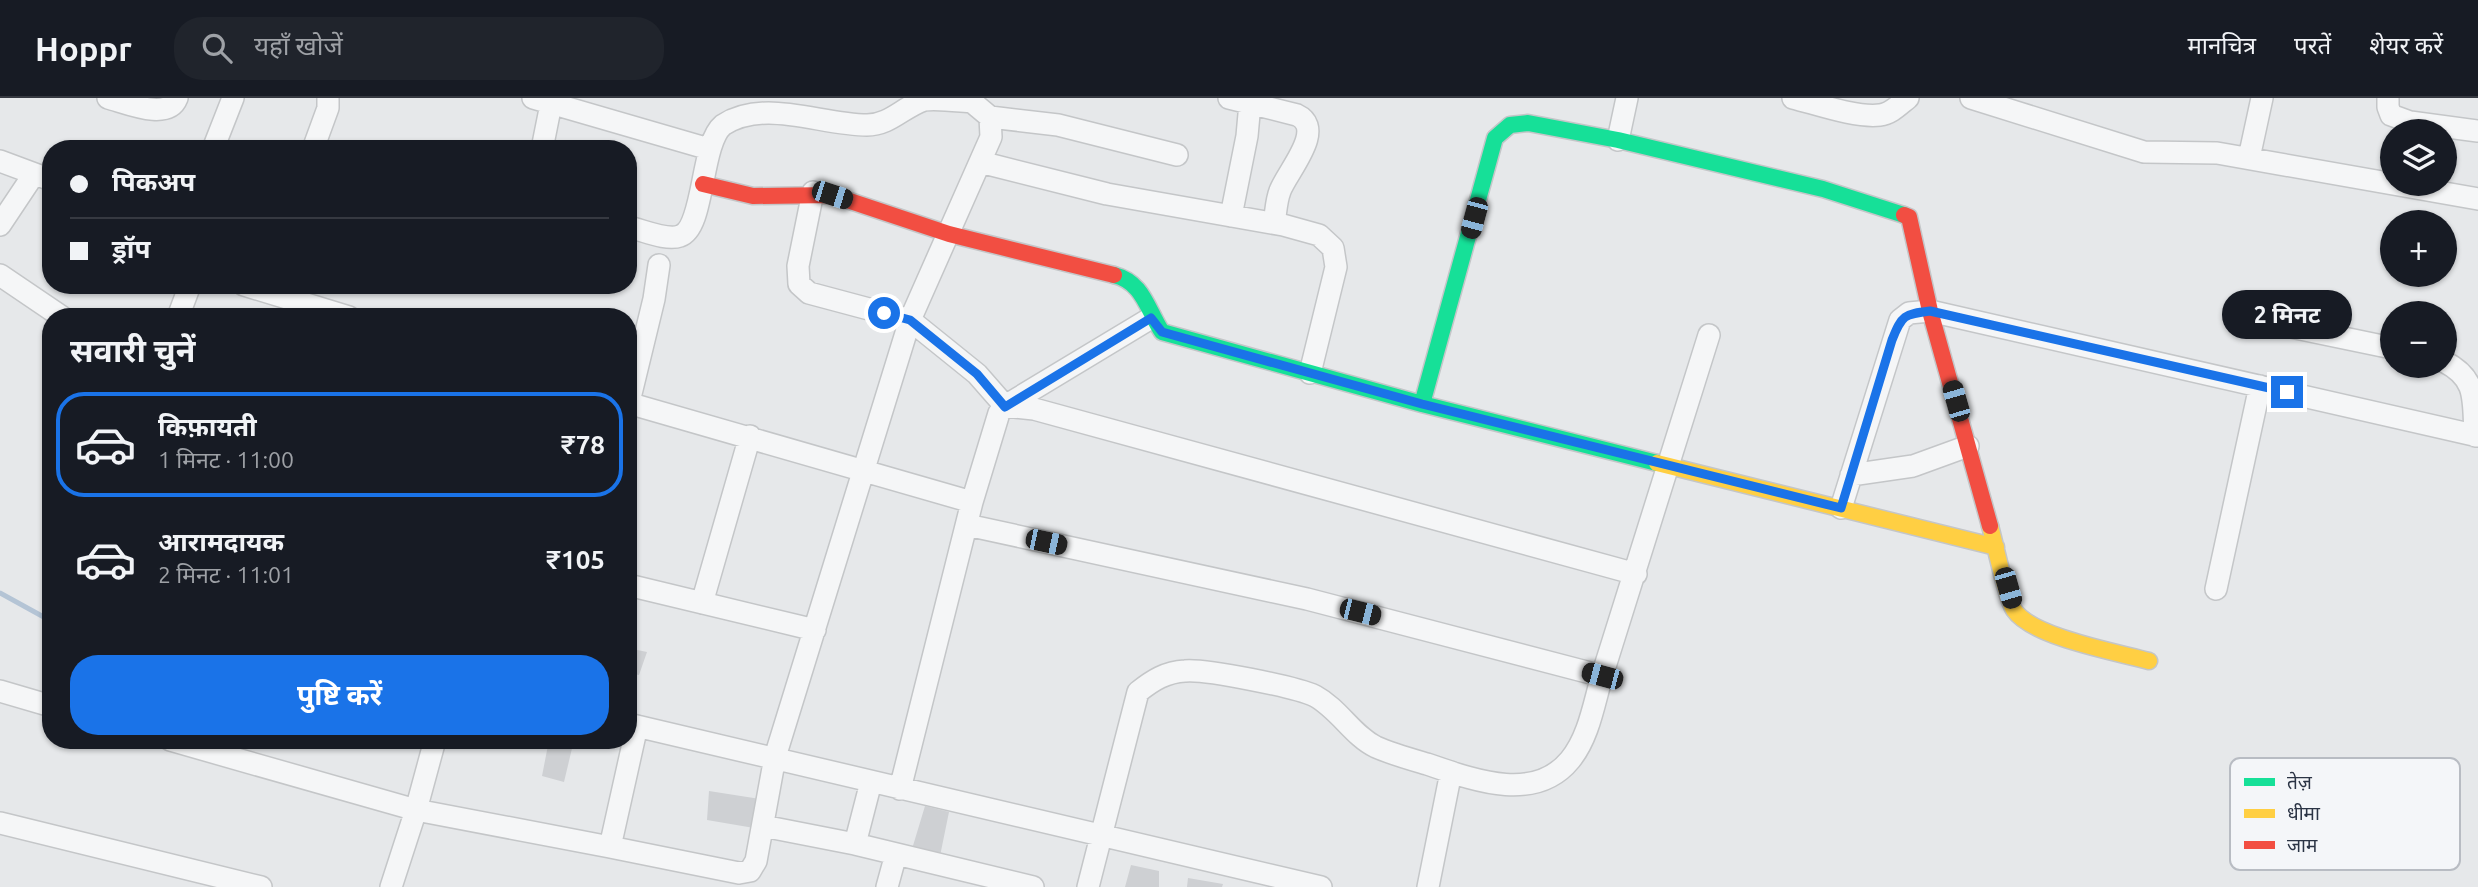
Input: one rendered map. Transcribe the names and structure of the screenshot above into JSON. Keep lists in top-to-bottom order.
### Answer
{
  "legend": ["तेज़", "धीमा", "जाम"],
  "page": {
    "header": "Hoppr",
    "search": "यहाँ खोजें",
    "nav": ["मानचित्र", "परतें", "शेयर करें"],
    "map_buttons": ["+", "−"],
    "banner": ["पिकअप", "ड्रॉप"],
    "bubble": "2 मिनट",
    "heading": "सवारी चुनें",
    "list": [
      {
        "name": "किफ़ायती",
        "note": "1 मिनट · 11:00",
        "value": "₹78"
      },
      {
        "name": "आरामदायक",
        "note": "2 मिनट · 11:01",
        "value": "₹105"
      }
    ],
    "buttons": "पुष्टि करें"
  }
}
